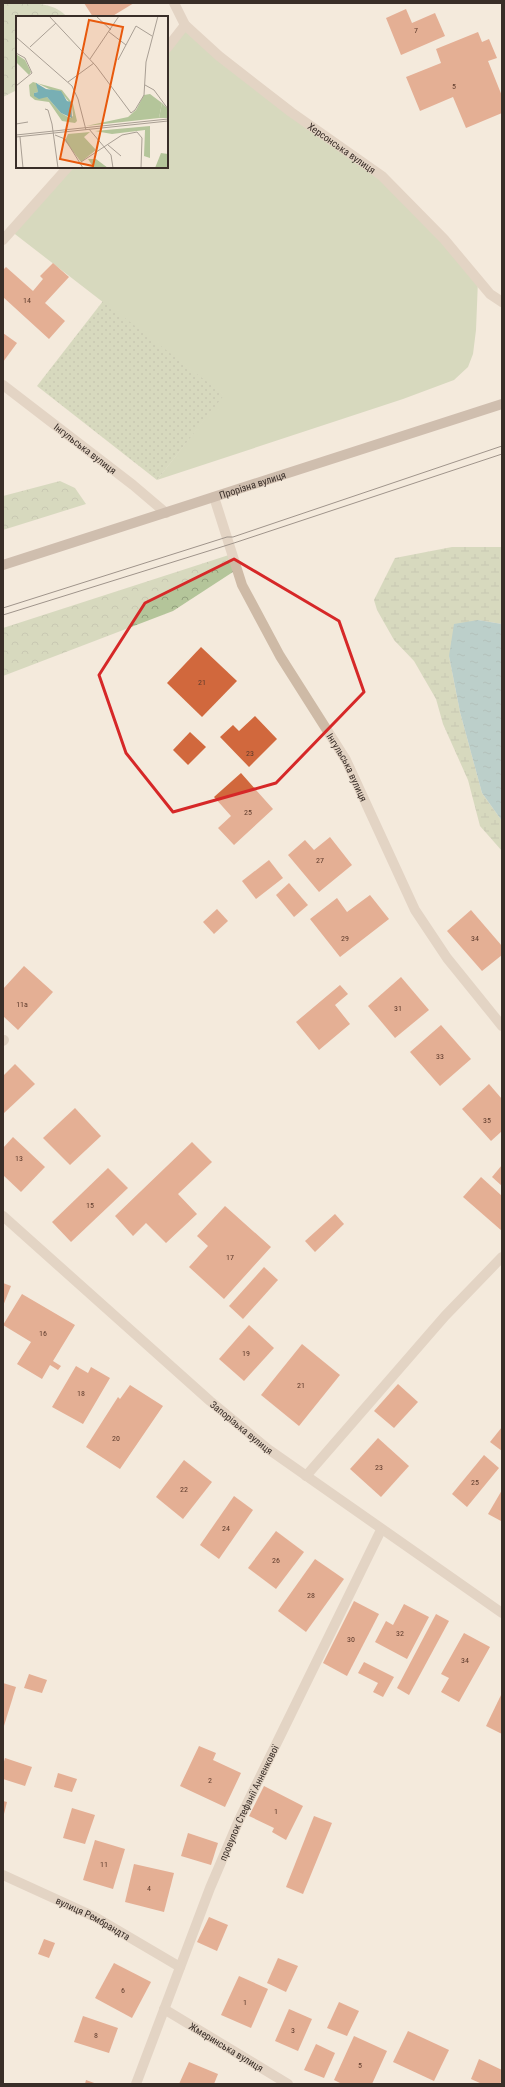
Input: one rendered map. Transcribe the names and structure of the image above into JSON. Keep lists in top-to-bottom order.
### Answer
{
  "streets": {
    "main road": ["Прорізна вулиця"],
    "street": [
      "Херсонська вулиця",
      "Інгульська вулиця",
      "Запорізька вулиця",
      "провулок Стефанії Анненкової",
      "вулиця Рембрандта",
      "Жмеринська вулиця"
    ]
  },
  "crossings": [
    ["Інгульська вулиця", "Прорізна вулиця"],
    ["Запорізька вулиця", "провулок Стефанії Анненкової"],
    ["провулок Стефанії Анненкової", "вулиця Рембрандта"],
    ["провулок Стефанії Анненкової", "Жмеринська вулиця"]
  ],
  "house_numbers": [
    "7",
    "5",
    "14",
    "21",
    "23",
    "25",
    "27",
    "29",
    "34",
    "11а",
    "31",
    "33",
    "35",
    "13",
    "15",
    "17",
    "16",
    "19",
    "21",
    "18",
    "20",
    "23",
    "25",
    "22",
    "24",
    "26",
    "28",
    "32",
    "30",
    "34",
    "2",
    "1",
    "11",
    "4",
    "6",
    "1",
    "3",
    "8",
    "5"
  ]
}
